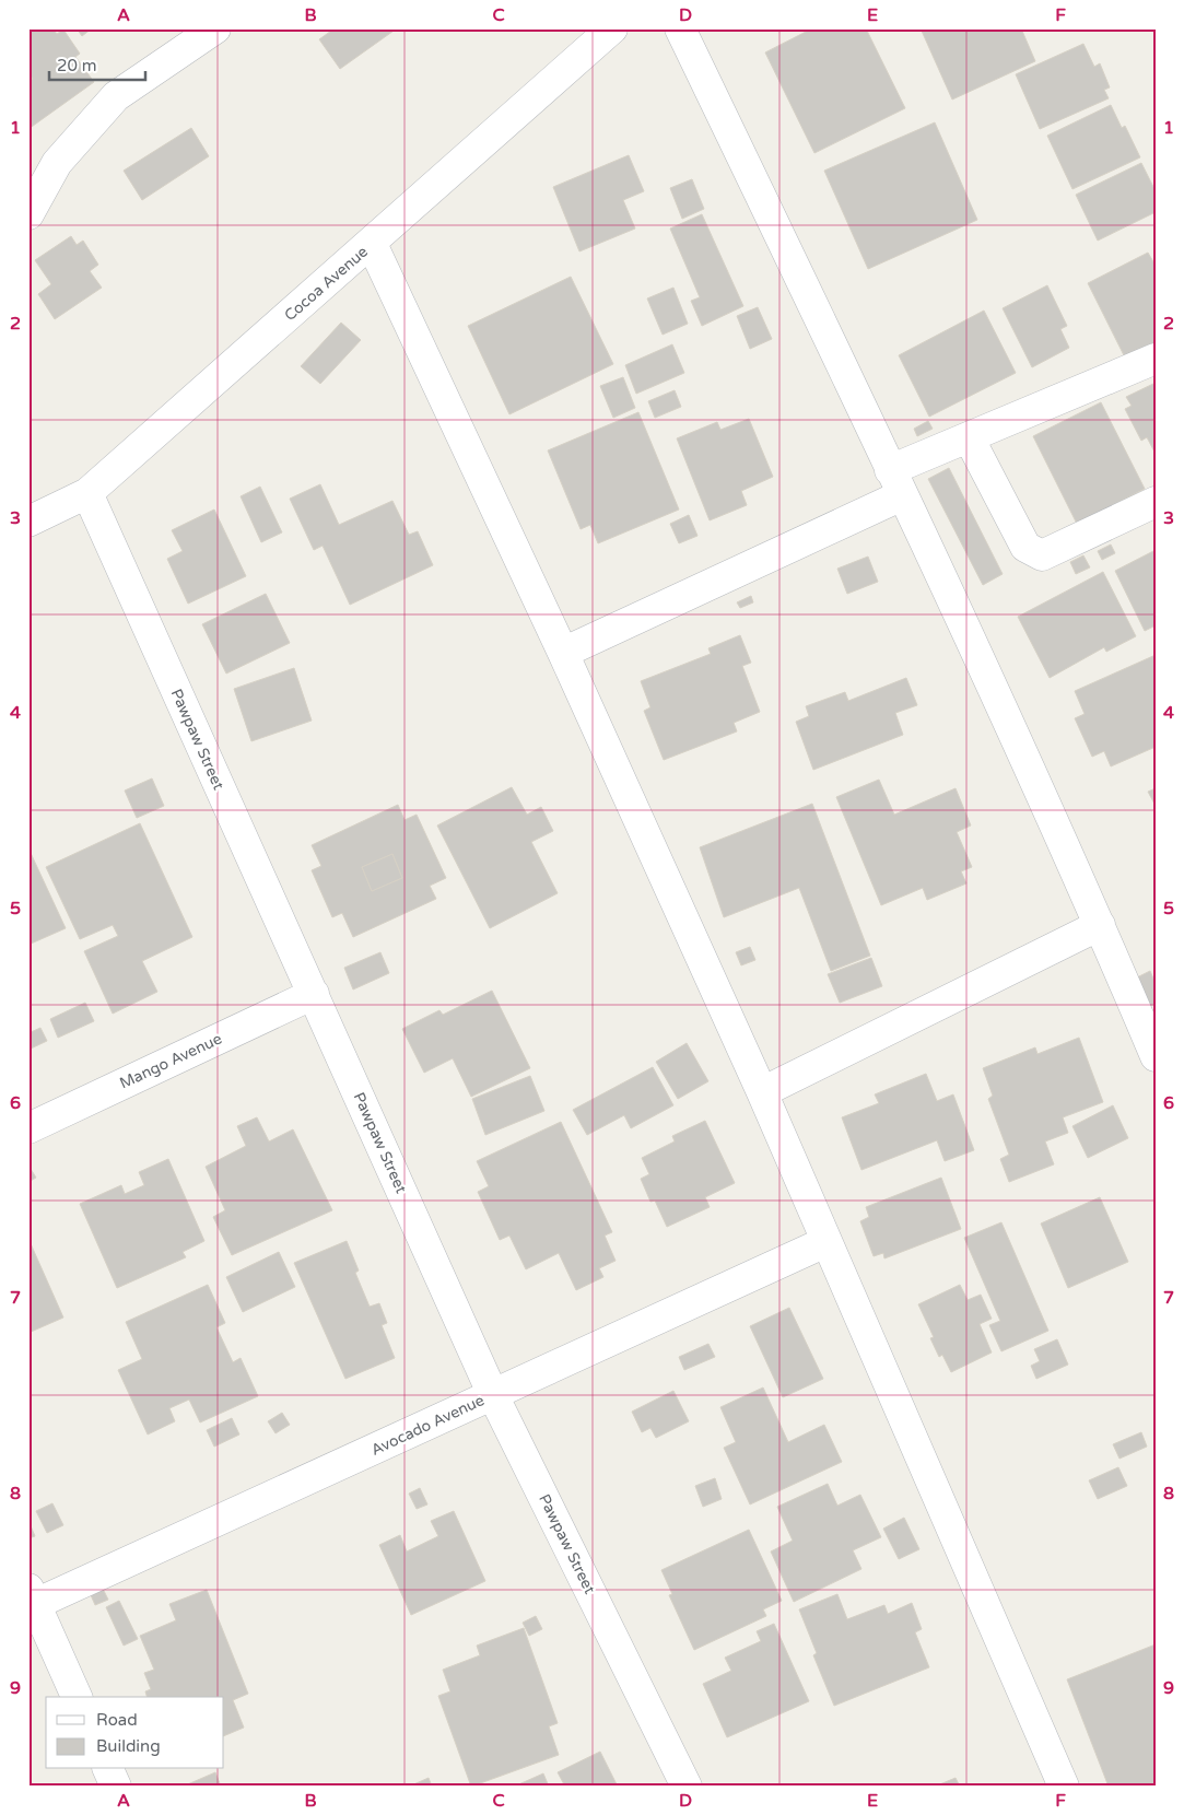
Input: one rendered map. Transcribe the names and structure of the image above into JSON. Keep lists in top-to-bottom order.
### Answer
{
  "streets": {
    "street": [
      "Cocoa Avenue",
      "Pawpaw Street",
      "Mango Avenue",
      "Avocado Avenue"
    ]
  },
  "crossings": [
    ["Cocoa Avenue", "Pawpaw Street"],
    ["Pawpaw Street", "Mango Avenue"],
    ["Pawpaw Street", "Avocado Avenue"]
  ],
  "legend": ["Road", "Building"],
  "scale_bar": "20 m",
  "grid": {
    "columns": [
      "A",
      "B",
      "C",
      "D",
      "E",
      "F"
    ],
    "rows": [
      "1",
      "2",
      "3",
      "4",
      "5",
      "6",
      "7",
      "8",
      "9"
    ]
  }
}
